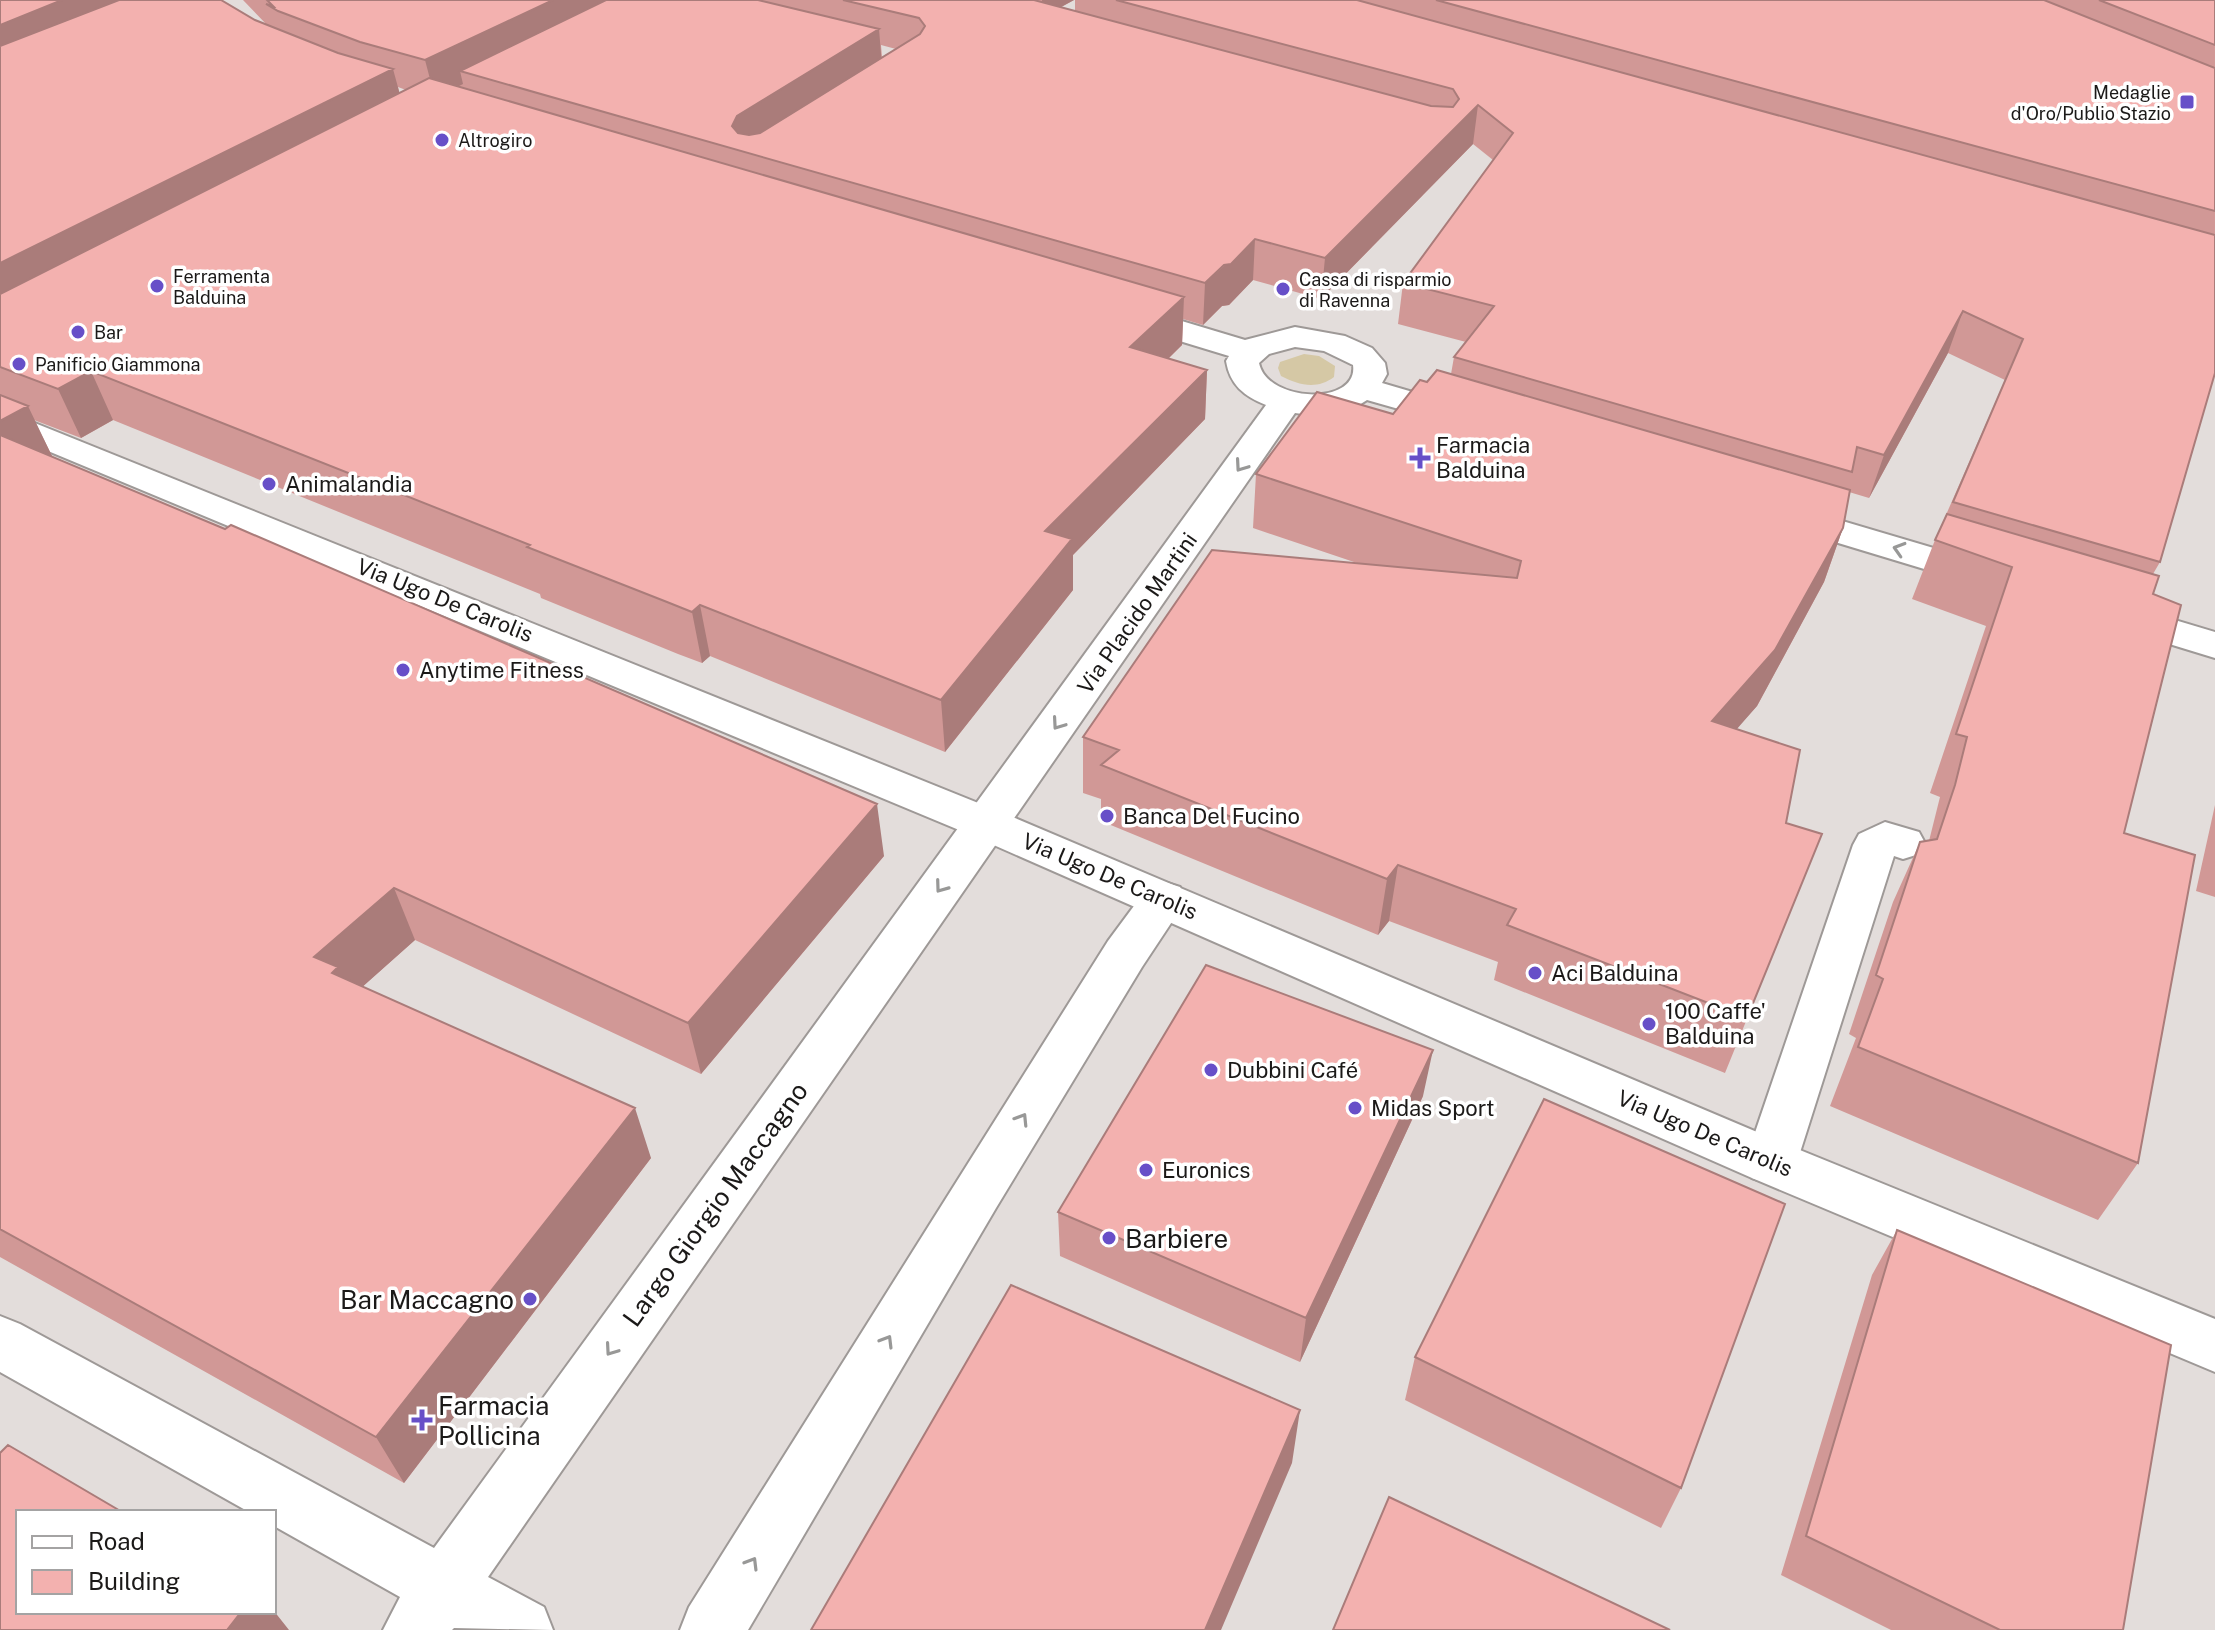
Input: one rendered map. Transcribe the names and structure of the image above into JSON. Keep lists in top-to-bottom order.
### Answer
{
  "streets": {
    "street": ["Via Ugo De Carolis", "Via Placido Martini", "Largo Giorgio Maccagno"]
  },
  "crossings": [
    ["Via Ugo De Carolis", "Via Placido Martini"],
    ["Via Ugo De Carolis", "Largo Giorgio Maccagno"],
    ["Via Placido Martini", "Largo Giorgio Maccagno"]
  ],
  "one_way": ["Via Placido Martini"],
  "places": {
    "transit": ["Medaglie d'Oro/Publio Stazio"],
    "other": [
      "Altrogiro",
      "Ferramenta Balduina",
      "Cassa di risparmio di Ravenna",
      "Bar",
      "Panificio Giammona",
      "Animalandia",
      "Anytime Fitness",
      "Banca Del Fucino",
      "Aci Balduina",
      "100 Caffe' Balduina",
      "Dubbini Café",
      "Midas Sport",
      "Euronics",
      "Barbiere",
      "Bar Maccagno"
    ],
    "health": ["Farmacia Balduina", "Farmacia Pollicina"]
  },
  "legend": ["Road", "Building"]
}
